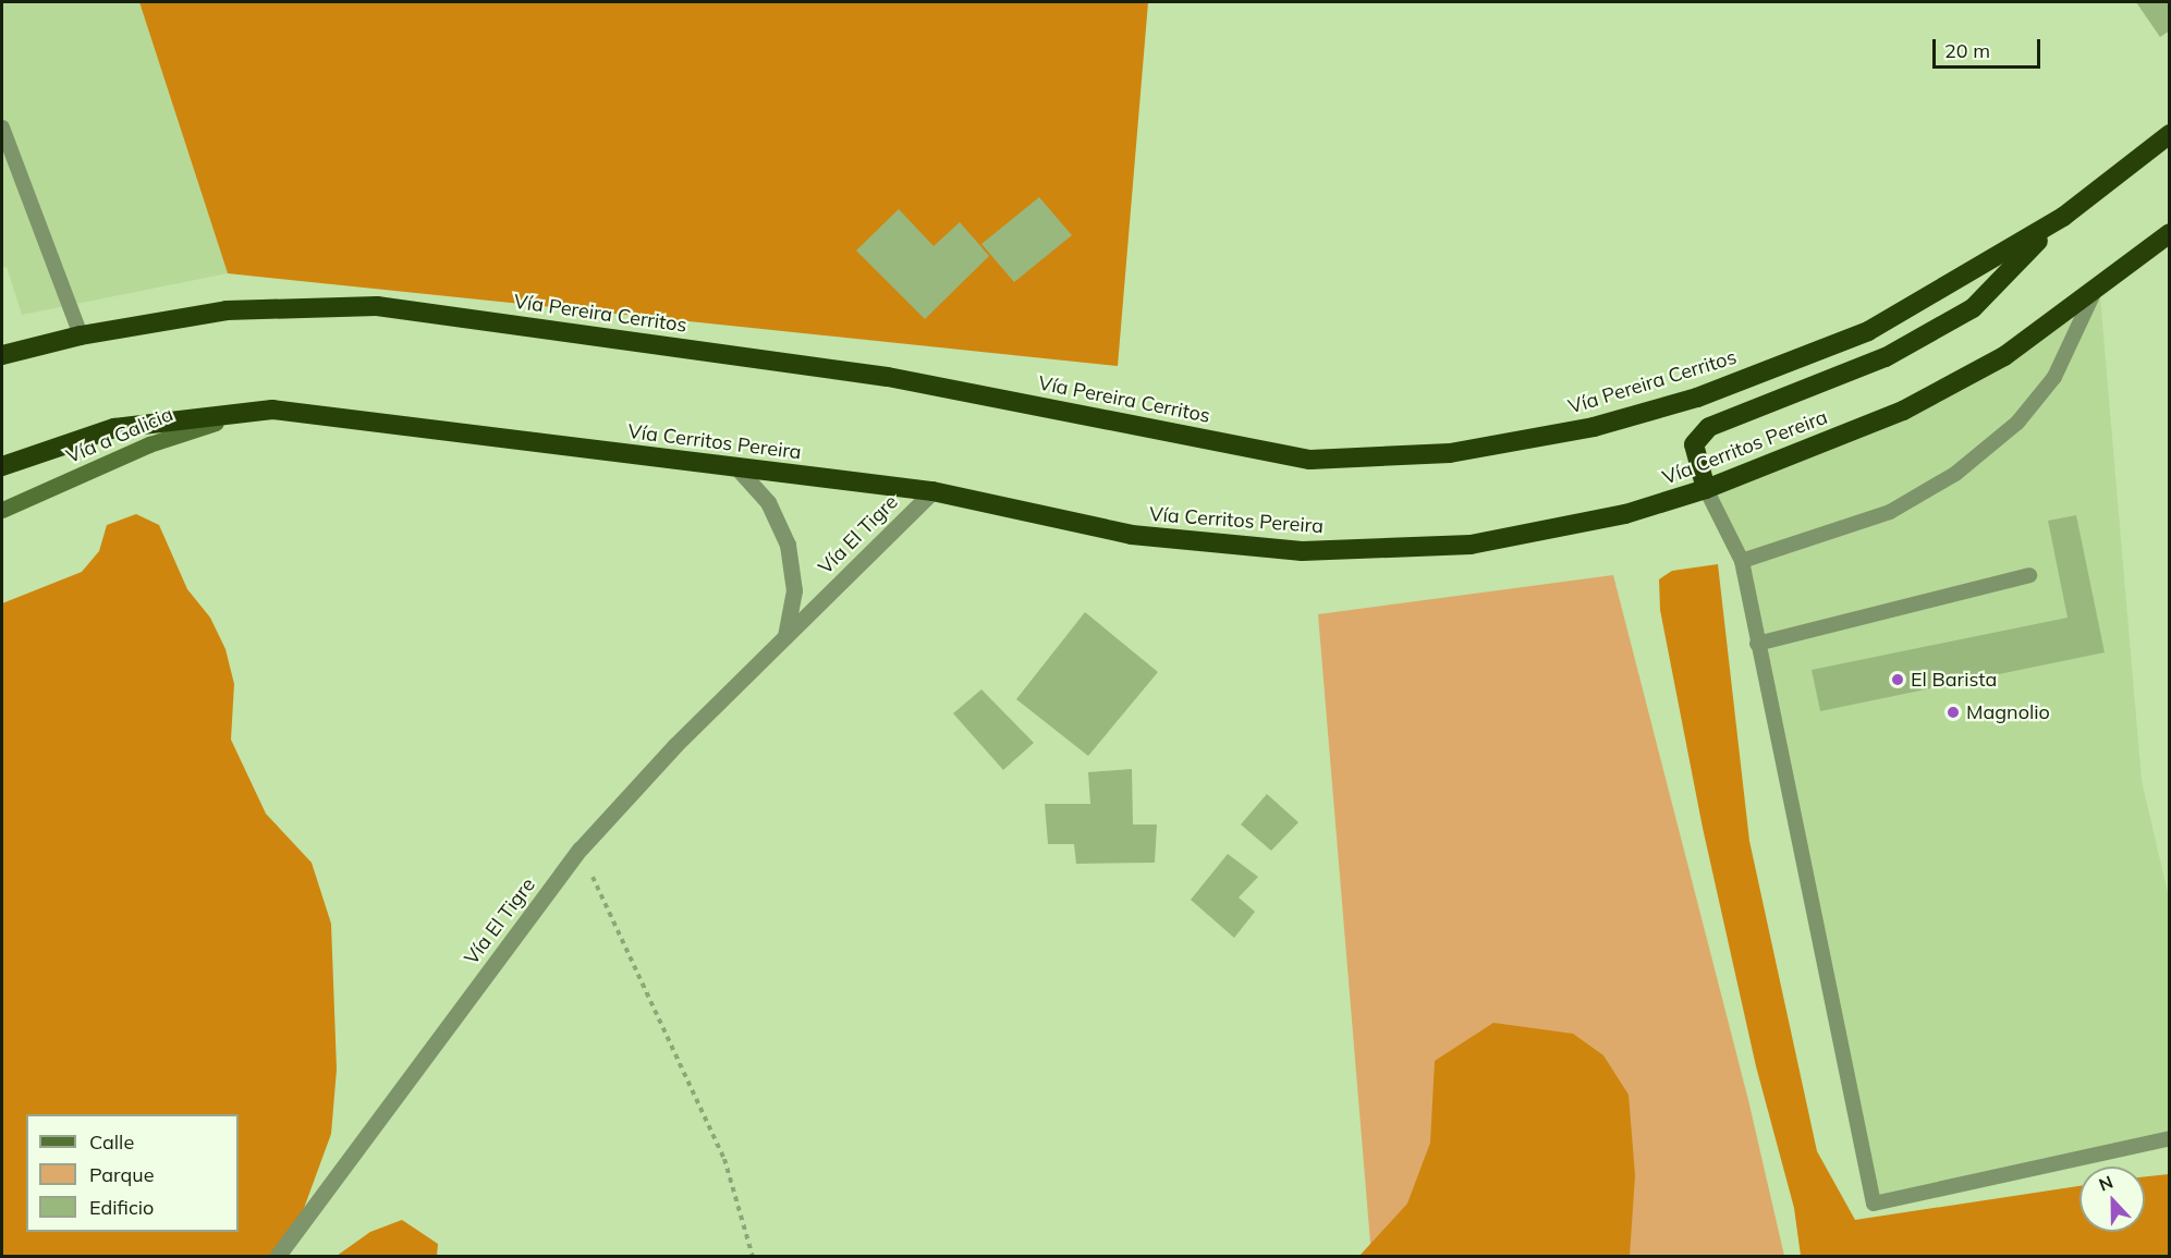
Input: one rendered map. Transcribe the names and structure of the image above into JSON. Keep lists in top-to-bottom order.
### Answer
{
  "streets": {
    "highway": ["Vía Pereira Cerritos", "Vía Cerritos Pereira"],
    "street": ["Vía a Galicia", "Vía El Tigre"]
  },
  "crossings": [
    ["Vía a Galicia", "Vía Cerritos Pereira"],
    ["Vía Cerritos Pereira", "Vía El Tigre"]
  ],
  "places": ["El Barista", "Magnolio"],
  "legend": ["Calle", "Parque", "Edificio"],
  "scale_bar": "20 m",
  "north": "top"
}
